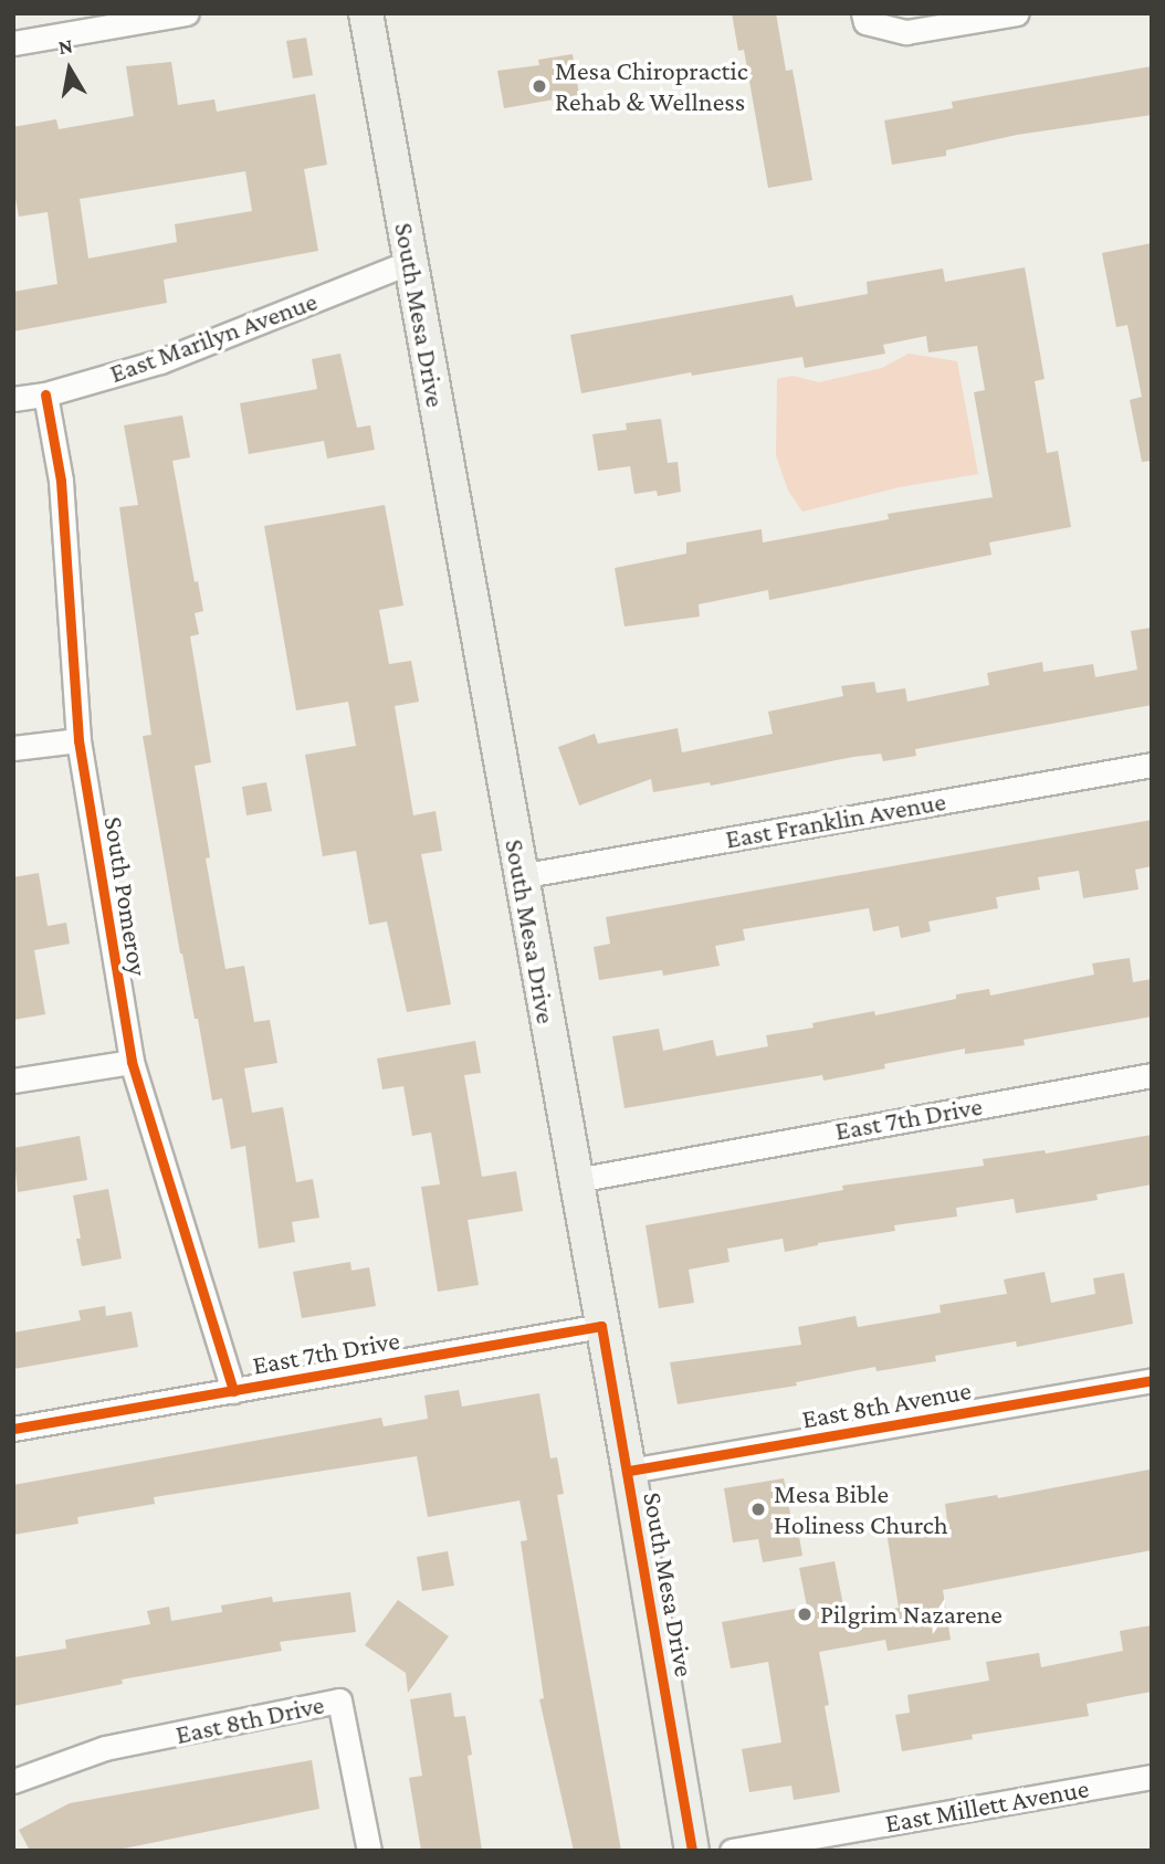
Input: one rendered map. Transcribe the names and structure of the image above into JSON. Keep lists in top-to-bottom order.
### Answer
{
  "streets": {
    "main road": ["South Mesa Drive"],
    "street": [
      "East Marilyn Avenue",
      "East Franklin Avenue",
      "South Pomeroy",
      "East 7th Drive",
      "East 8th Avenue",
      "East 8th Drive",
      "East Millett Avenue"
    ]
  },
  "crossings": [
    ["South Mesa Drive", "East Marilyn Avenue"],
    ["South Mesa Drive", "East Franklin Avenue"],
    ["South Mesa Drive", "East 7th Drive"],
    ["South Mesa Drive", "East 8th Avenue"],
    ["East Marilyn Avenue", "South Pomeroy"],
    ["South Pomeroy", "East 7th Drive"]
  ],
  "places": ["Mesa Chiropractic Rehab & Wellness", "Mesa Bible Holiness Church", "Pilgrim Nazarene"],
  "north": "top"
}
